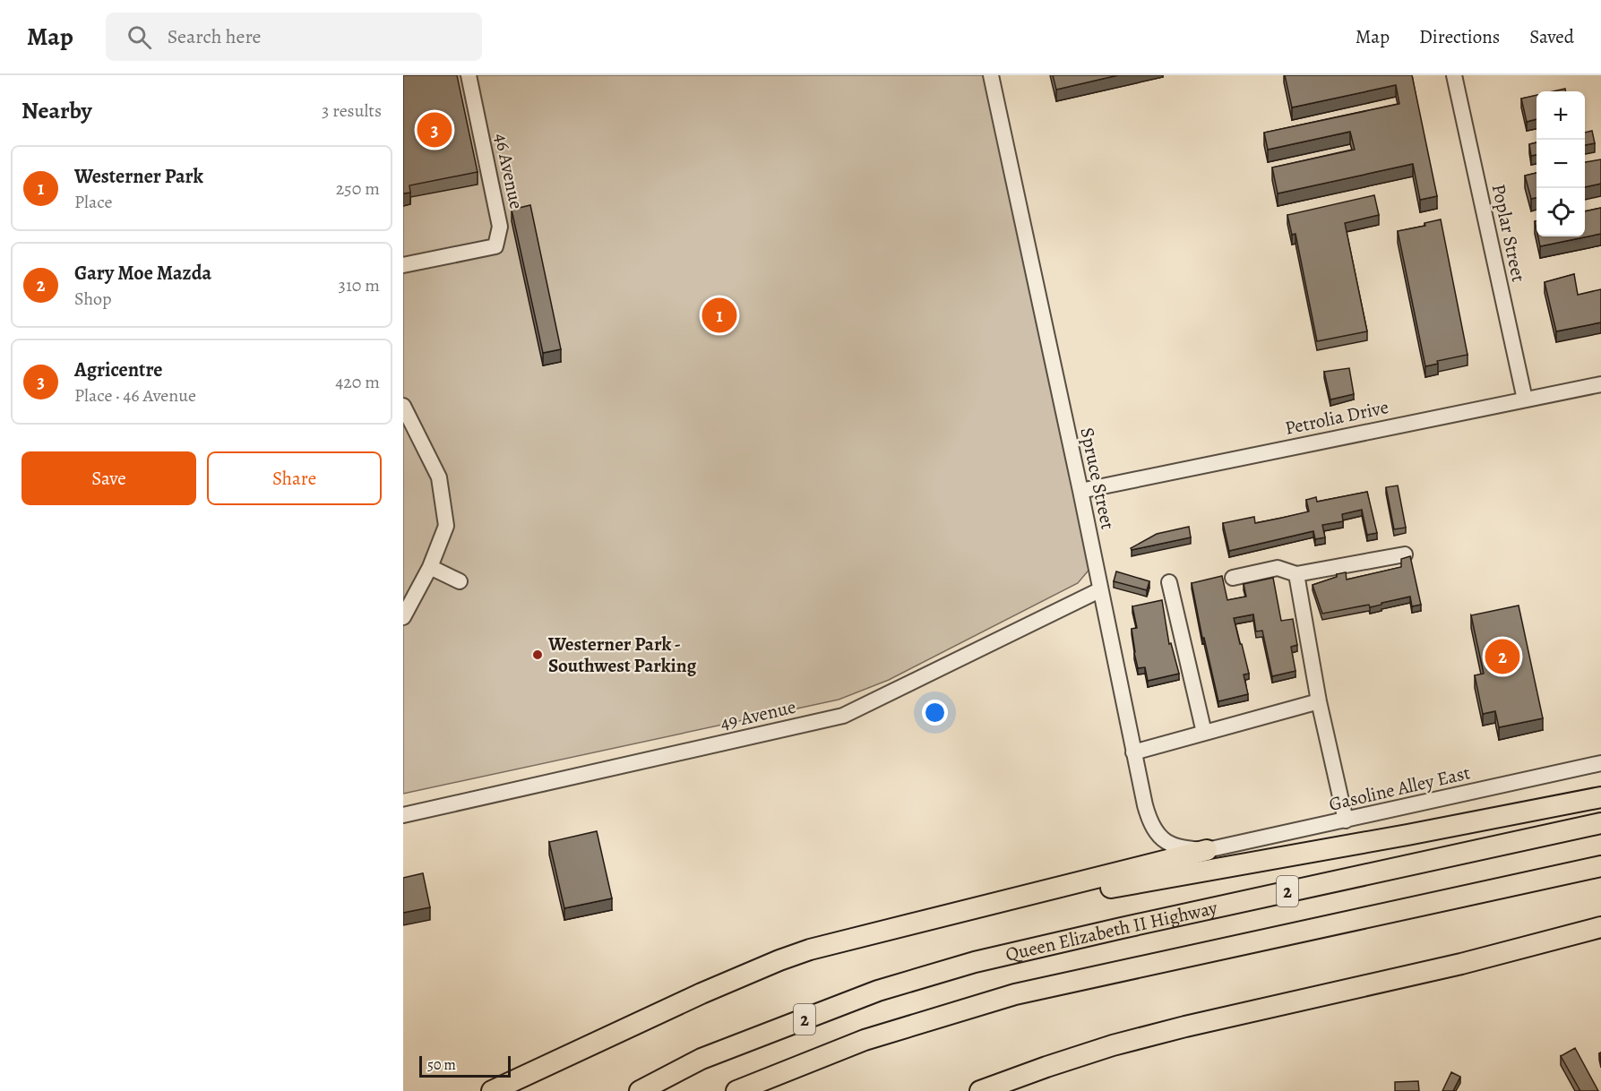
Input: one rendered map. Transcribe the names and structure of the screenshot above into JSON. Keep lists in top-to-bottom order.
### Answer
{
  "streets": {
    "highway": ["2", "Queen Elizabeth II Highway"],
    "street": [
      "46 Avenue",
      "Poplar Street",
      "Petrolia Drive",
      "Spruce Street",
      "49 Avenue",
      "Gasoline Alley East"
    ]
  },
  "crossings": [
    ["Poplar Street", "Petrolia Drive"],
    ["Petrolia Drive", "Spruce Street"],
    ["Spruce Street", "49 Avenue"],
    ["Spruce Street", "Gasoline Alley East"]
  ],
  "places": ["Westerner Park - Southwest Parking"],
  "scale_bar": "50 m",
  "page": {
    "header": "Map",
    "search": "Search here",
    "nav": ["Map", "Directions", "Saved"],
    "heading": ["Nearby", "3 results"],
    "map_buttons": ["+", "−"],
    "pins": ["3", "1", "2"],
    "list": [
      {
        "mark": "1",
        "name": "Westerner Park",
        "note": "Place",
        "value": "250 m"
      },
      {
        "mark": "2",
        "name": "Gary Moe Mazda",
        "note": "Shop",
        "value": "310 m"
      },
      {
        "mark": "3",
        "name": "Agricentre",
        "note": "Place · 46 Avenue",
        "value": "420 m"
      }
    ],
    "buttons": ["Save", "Share"],
    "scale": "50 m"
  }
}
